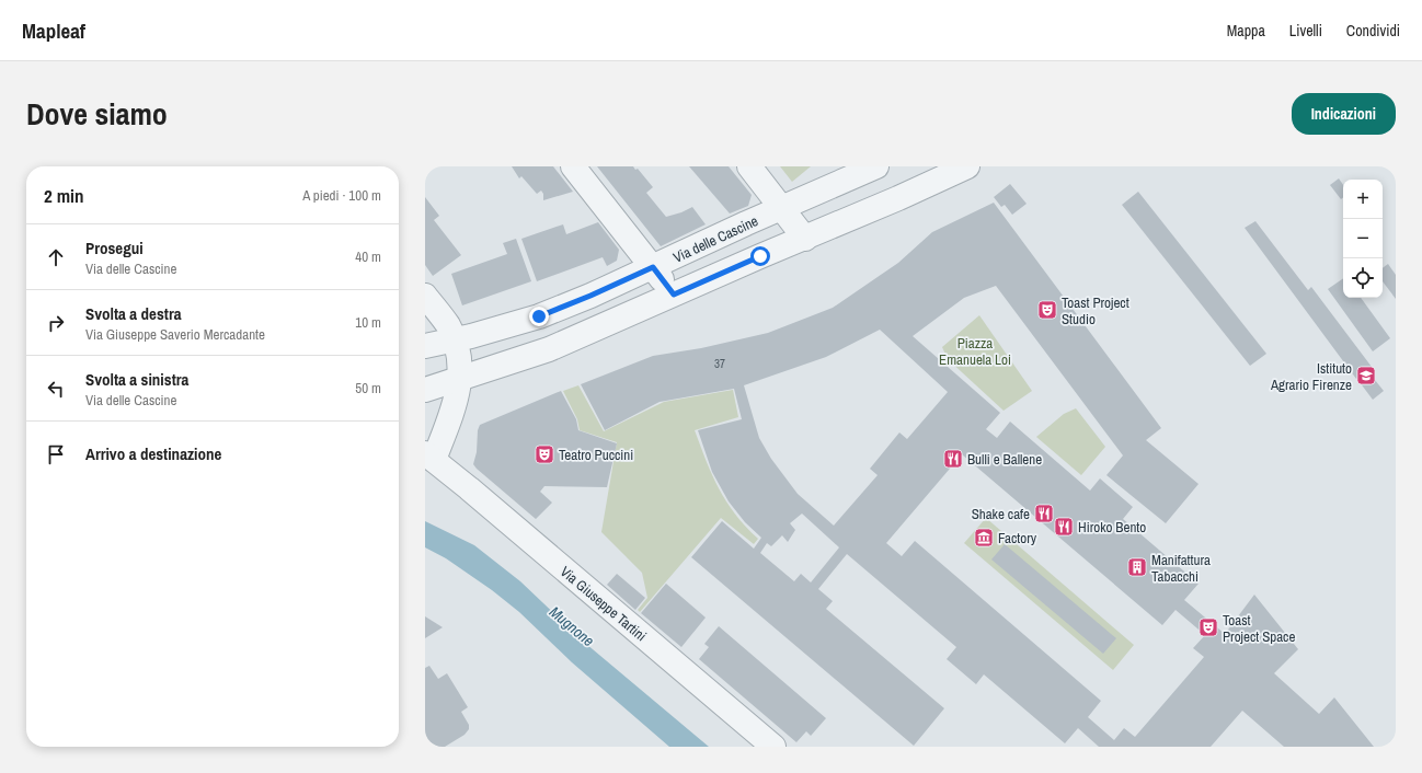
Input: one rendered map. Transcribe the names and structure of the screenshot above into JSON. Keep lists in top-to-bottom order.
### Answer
{
  "streets": {
    "street": ["Via delle Cascine", "Via Giuseppe Tartini"]
  },
  "water": ["Mugnone"],
  "parks": ["Piazza Emanuela Loi"],
  "places": {
    "theatre": ["Toast Project Studio", "Teatro Puccini", "Toast Project Space"],
    "school or university": ["Istituto Agrario Firenze"],
    "restaurant": ["Bulli e Ballene", "Shake cafe", "Hiroko Bento"],
    "museum": ["Factory"],
    "building": ["Manifattura Tabacchi"]
  },
  "house_numbers": ["37"],
  "page": {
    "header": "Mapleaf",
    "nav": ["Mappa", "Livelli", "Condividi"],
    "title": "Dove siamo",
    "buttons": "Indicazioni",
    "heading": ["2 min", "A piedi · 100 m"],
    "map_buttons": ["+", "−"],
    "list": [
      ["Prosegui", "Via delle Cascine", "40 m"],
      ["Svolta a destra", "Via Giuseppe Saverio Mercadante", "10 m"],
      ["Svolta a sinistra", "Via delle Cascine", "50 m"],
      "Arrivo a destinazione"
    ]
  }
}
